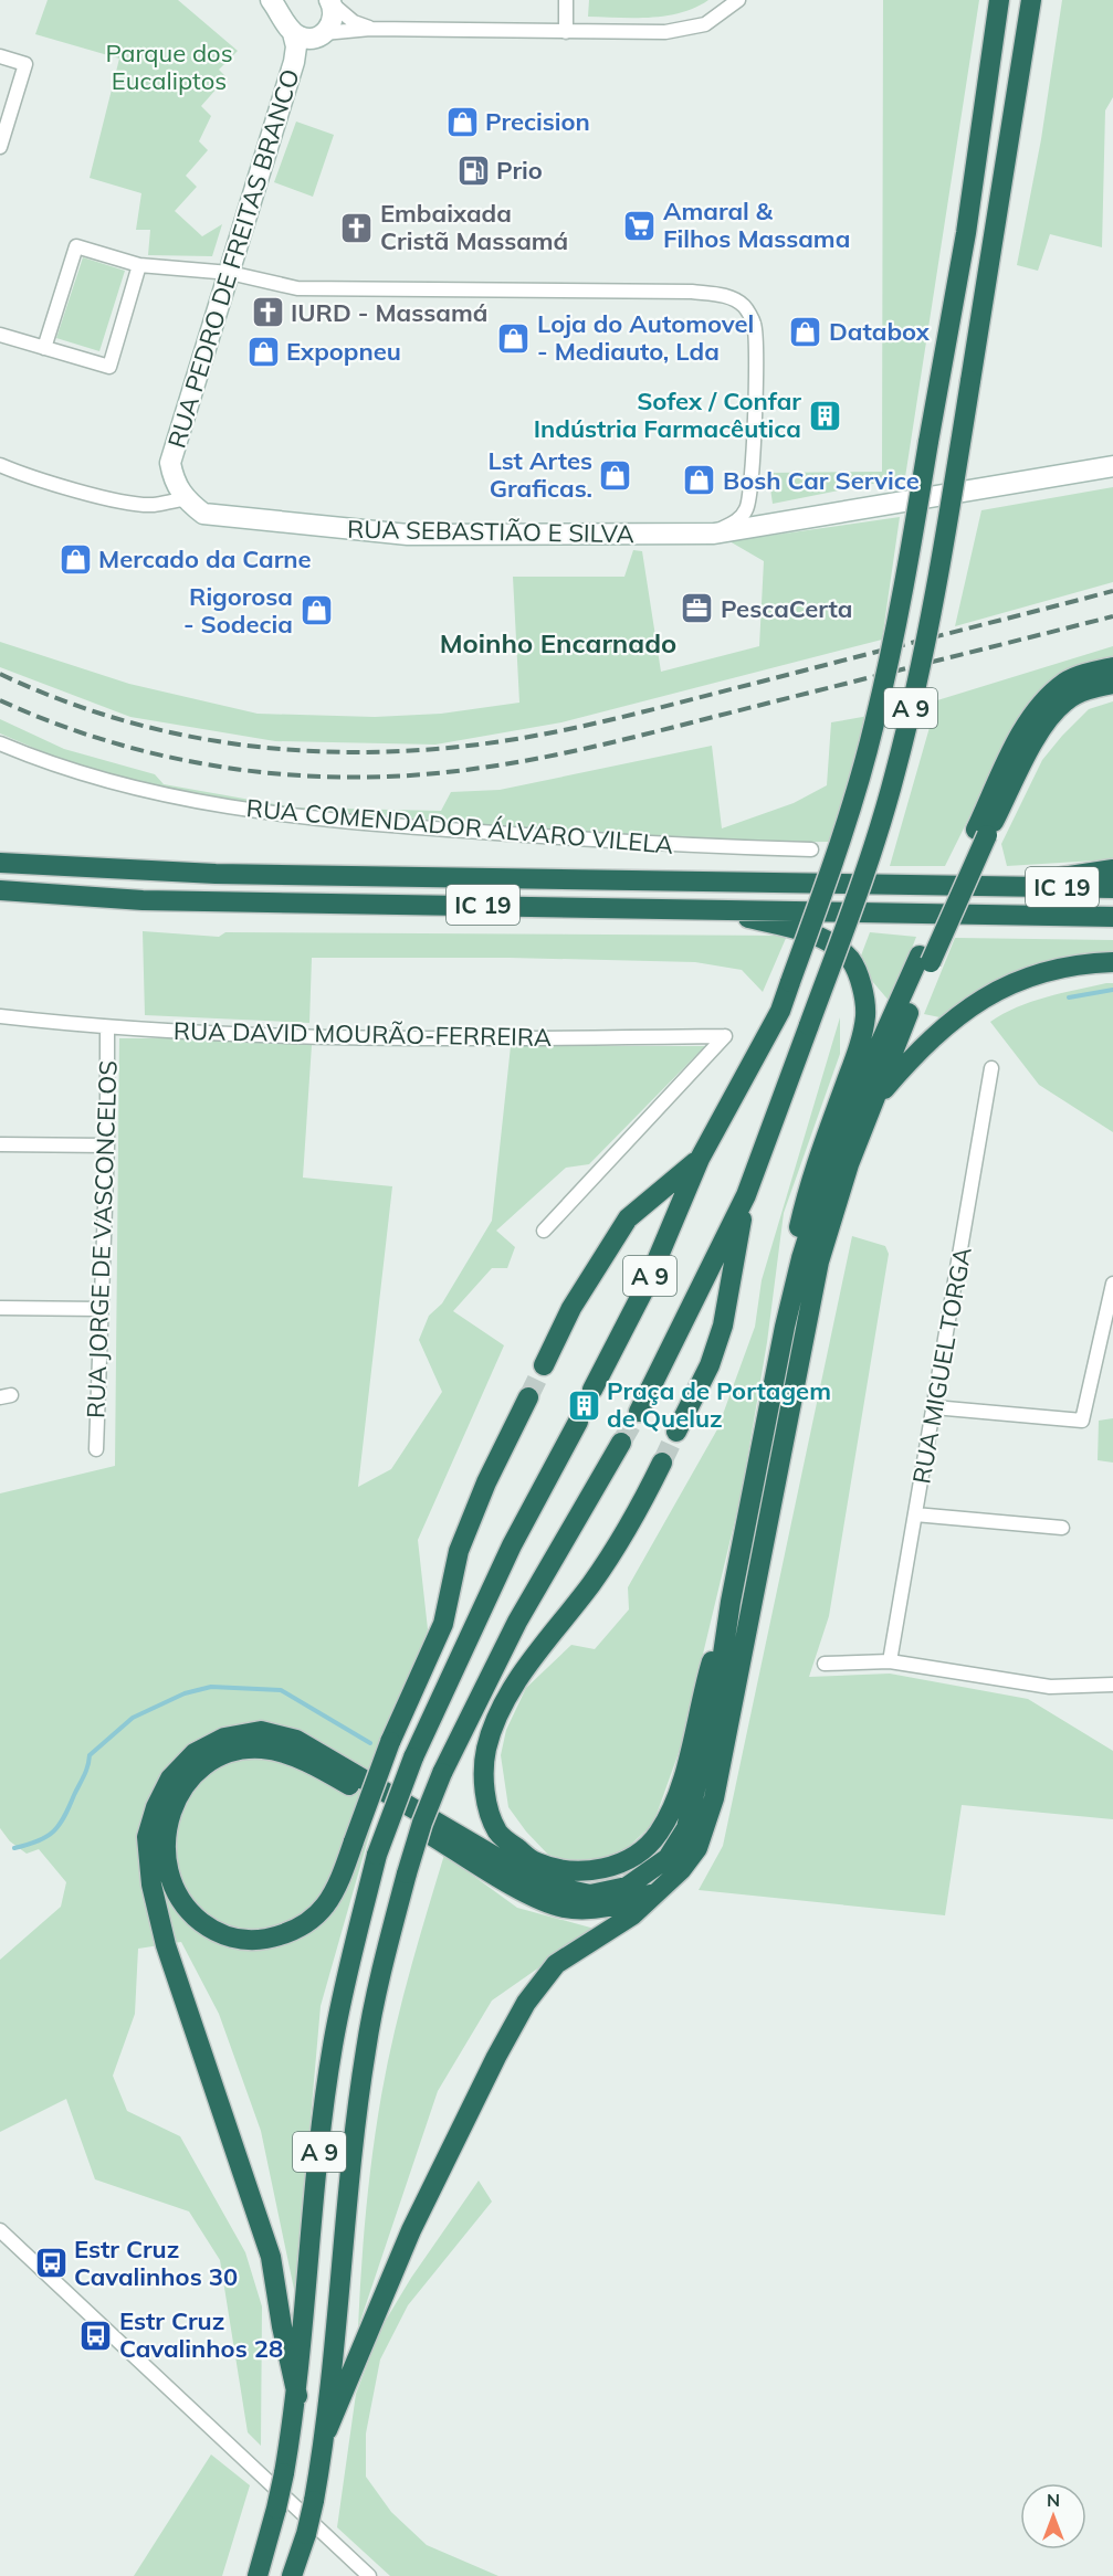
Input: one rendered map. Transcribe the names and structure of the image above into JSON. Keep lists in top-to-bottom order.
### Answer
{
  "streets": {
    "highway": ["A 9", "IC 19"],
    "street": [
      "RUA PEDRO DE FREITAS BRANCO",
      "RUA SEBASTIÃO E SILVA",
      "RUA COMENDADOR ÁLVARO VILELA",
      "RUA DAVID MOURÃO-FERREIRA",
      "RUA JORGE DE VASCONCELOS",
      "RUA MIGUEL TORGA"
    ]
  },
  "crossings": [
    ["RUA PEDRO DE FREITAS BRANCO", "RUA SEBASTIÃO E SILVA"],
    ["RUA DAVID MOURÃO-FERREIRA", "RUA JORGE DE VASCONCELOS"]
  ],
  "districts": ["Moinho Encarnado"],
  "parks": ["Parque dos Eucaliptos"],
  "places": {
    "shop": [
      "Precision",
      "Databox",
      "Loja do Automovel - Mediauto, Lda",
      "Expopneu",
      "Lst Artes Graficas.",
      "Bosh Car Service",
      "Mercado da Carne",
      "Rigorosa - Sodecia"
    ],
    "fuel station": ["Prio"],
    "supermarket": ["Amaral & Filhos Massama"],
    "church": ["Embaixada Cristã Massamá", "IURD - Massamá"],
    "building": ["Sofex / Confar Indústria Farmacêutica", "Praça de Portagem de Queluz"],
    "office": ["PescaCerta"],
    "bus stop": ["Estr Cruz Cavalinhos 30", "Estr Cruz Cavalinhos 28"]
  },
  "north": "top"
}
